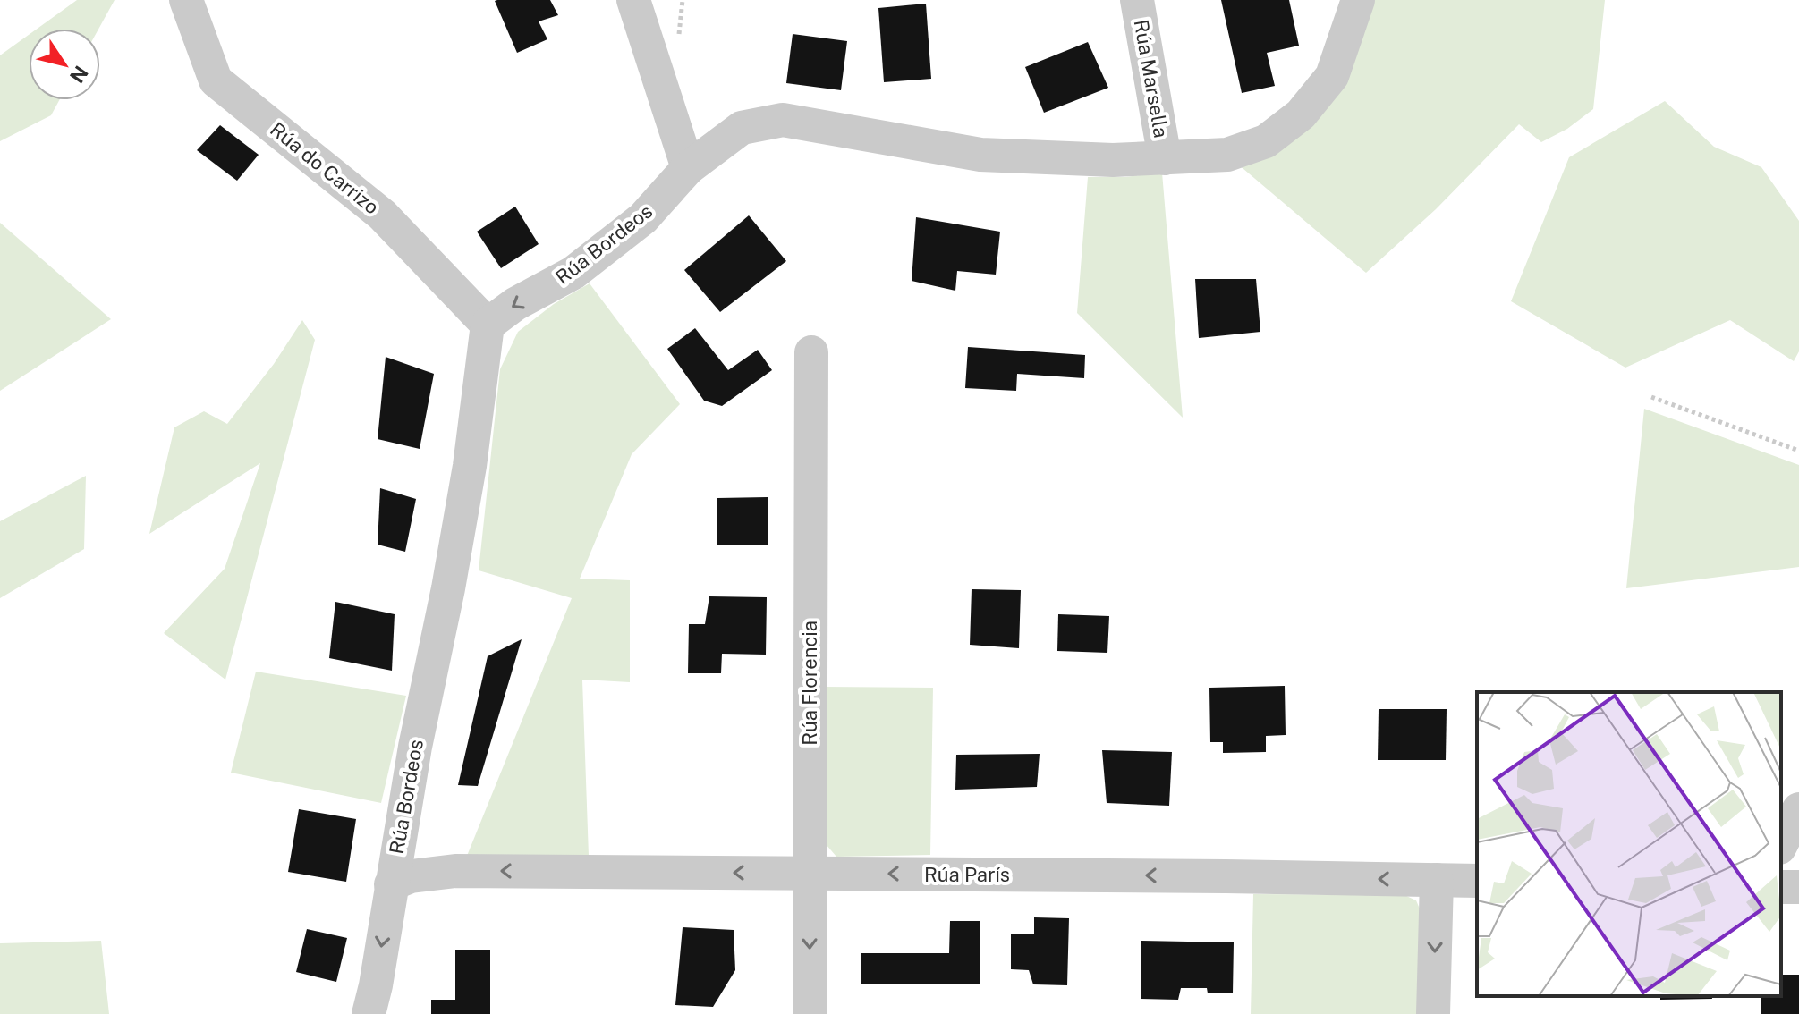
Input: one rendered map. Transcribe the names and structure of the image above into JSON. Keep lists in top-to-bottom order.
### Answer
{
  "streets": {
    "street": [
      "Rúa Marsella",
      "Rúa do Carrizo",
      "Rúa Bordeos",
      "Rúa Florencia",
      "Rúa París"
    ]
  },
  "crossings": [
    ["Rúa Marsella", "Rúa Bordeos"],
    ["Rúa do Carrizo", "Rúa Bordeos"],
    ["Rúa Bordeos", "Rúa París"],
    ["Rúa Florencia", "Rúa París"]
  ],
  "one_way": ["Rúa París"],
  "north": "bottom right"
}
